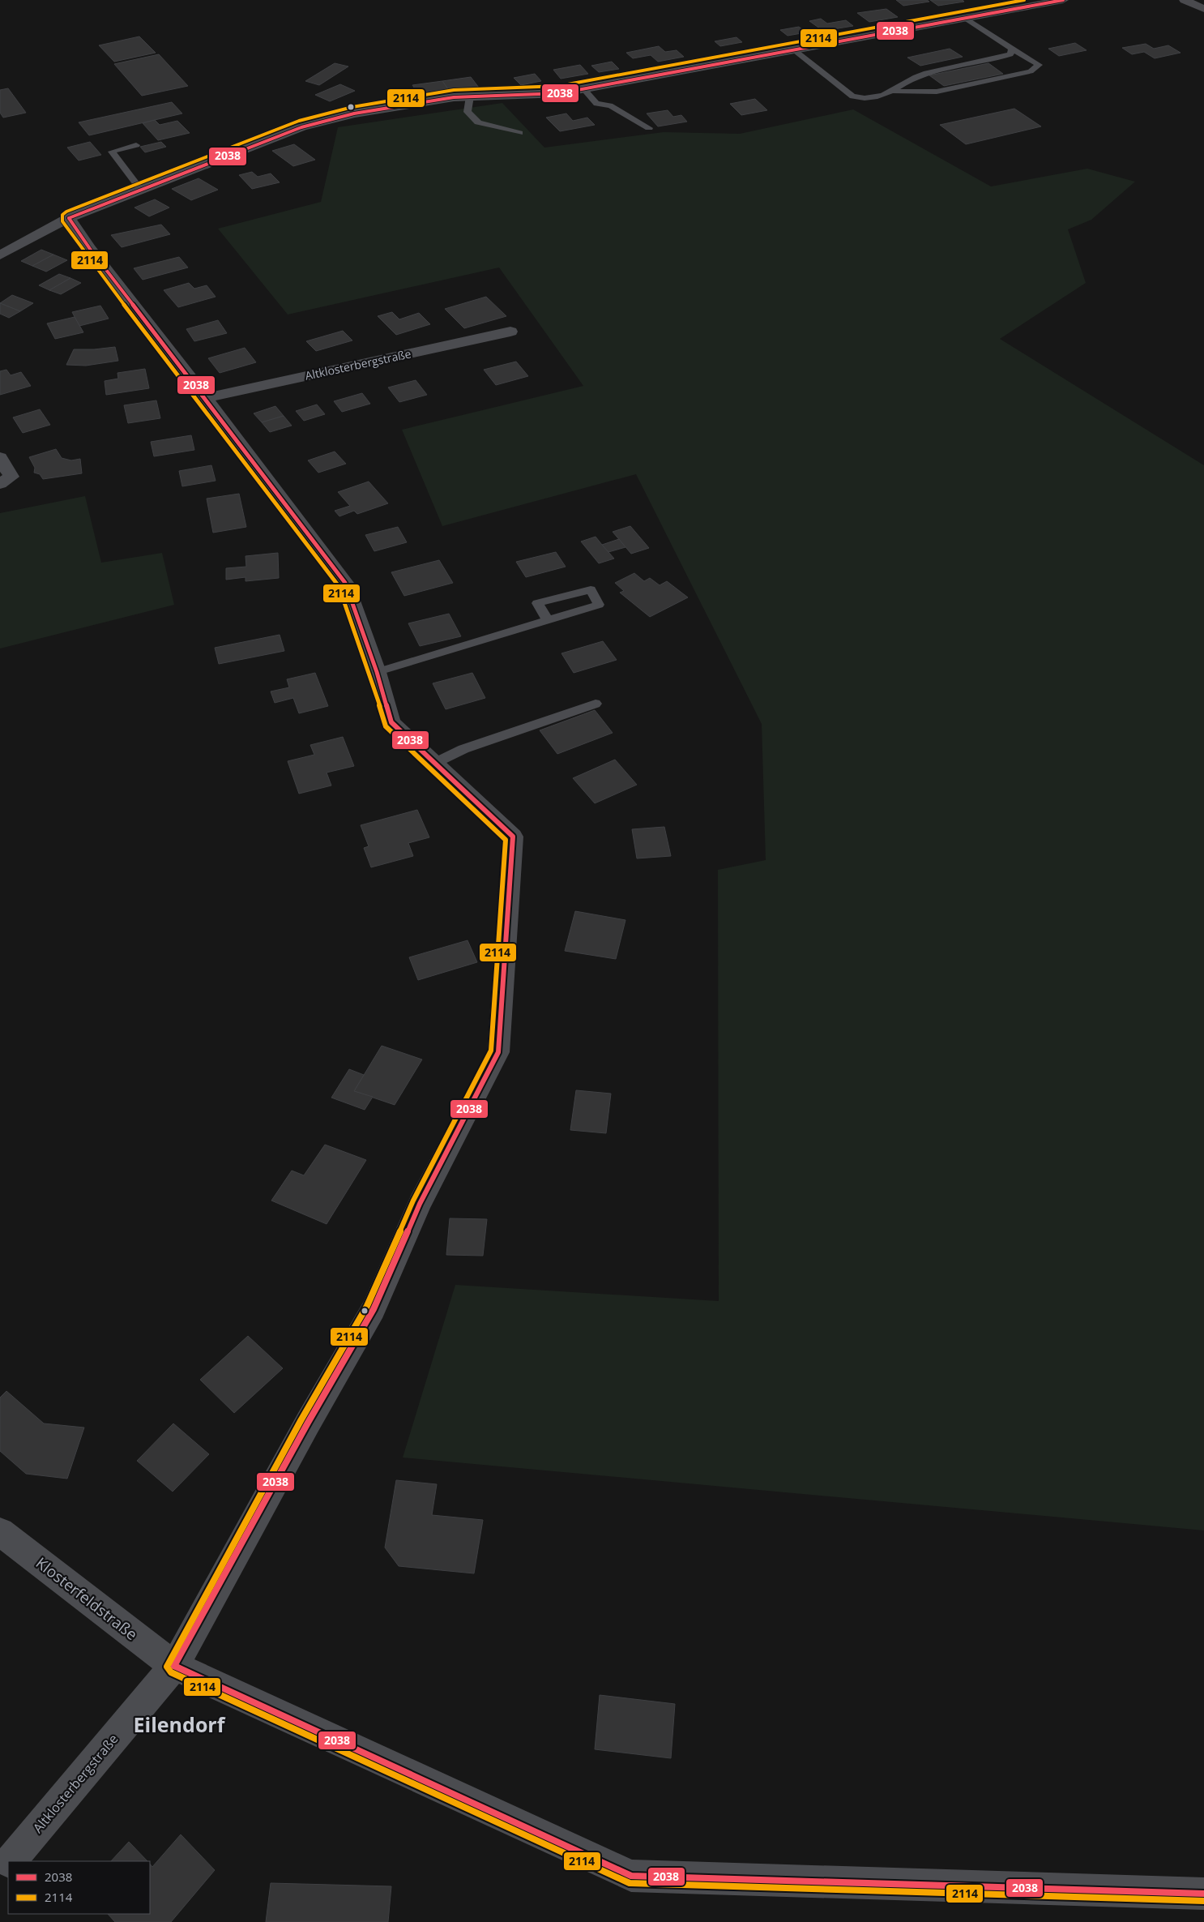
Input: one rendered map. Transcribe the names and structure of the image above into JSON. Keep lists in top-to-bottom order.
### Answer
{
  "streets": {
    "street": ["Altklosterbergstraße", "Klosterfeldstraße"]
  },
  "crossings": [
    ["Altklosterbergstraße", "Klosterfeldstraße"]
  ],
  "districts": ["Eilendorf"],
  "lines": ["transit line 2038", "transit line 2114"],
  "legend": ["2038", "2114"]
}
